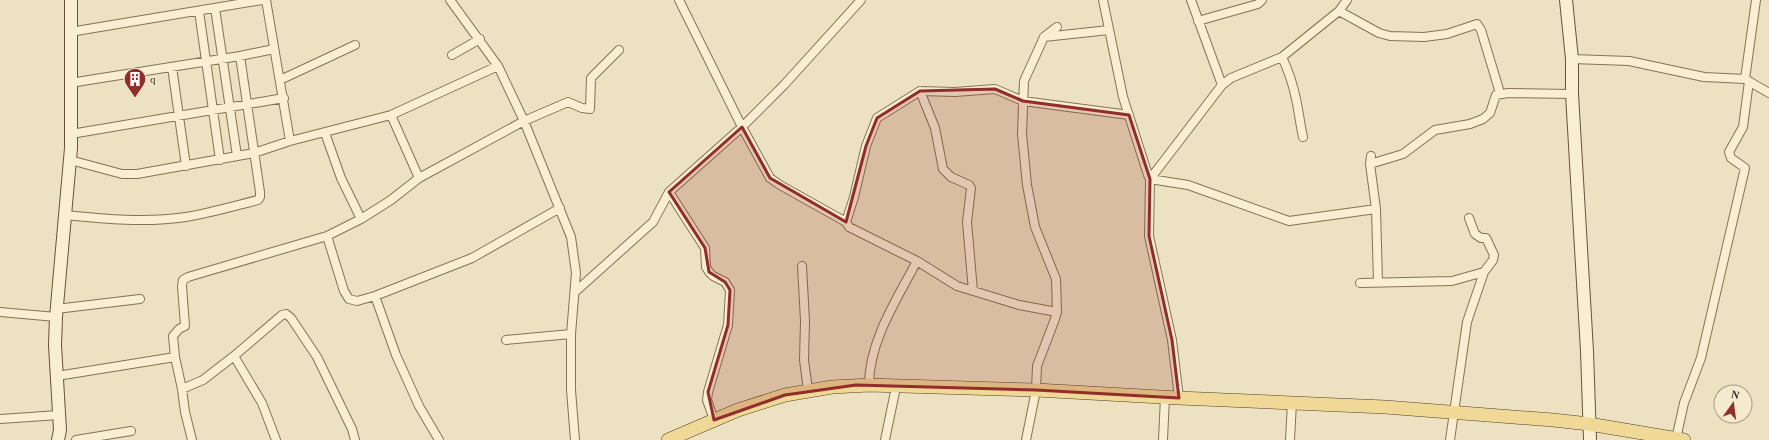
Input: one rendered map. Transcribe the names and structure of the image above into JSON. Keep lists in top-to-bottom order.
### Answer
{
  "places": {
    "building": ["q"]
  },
  "north": "top"
}
